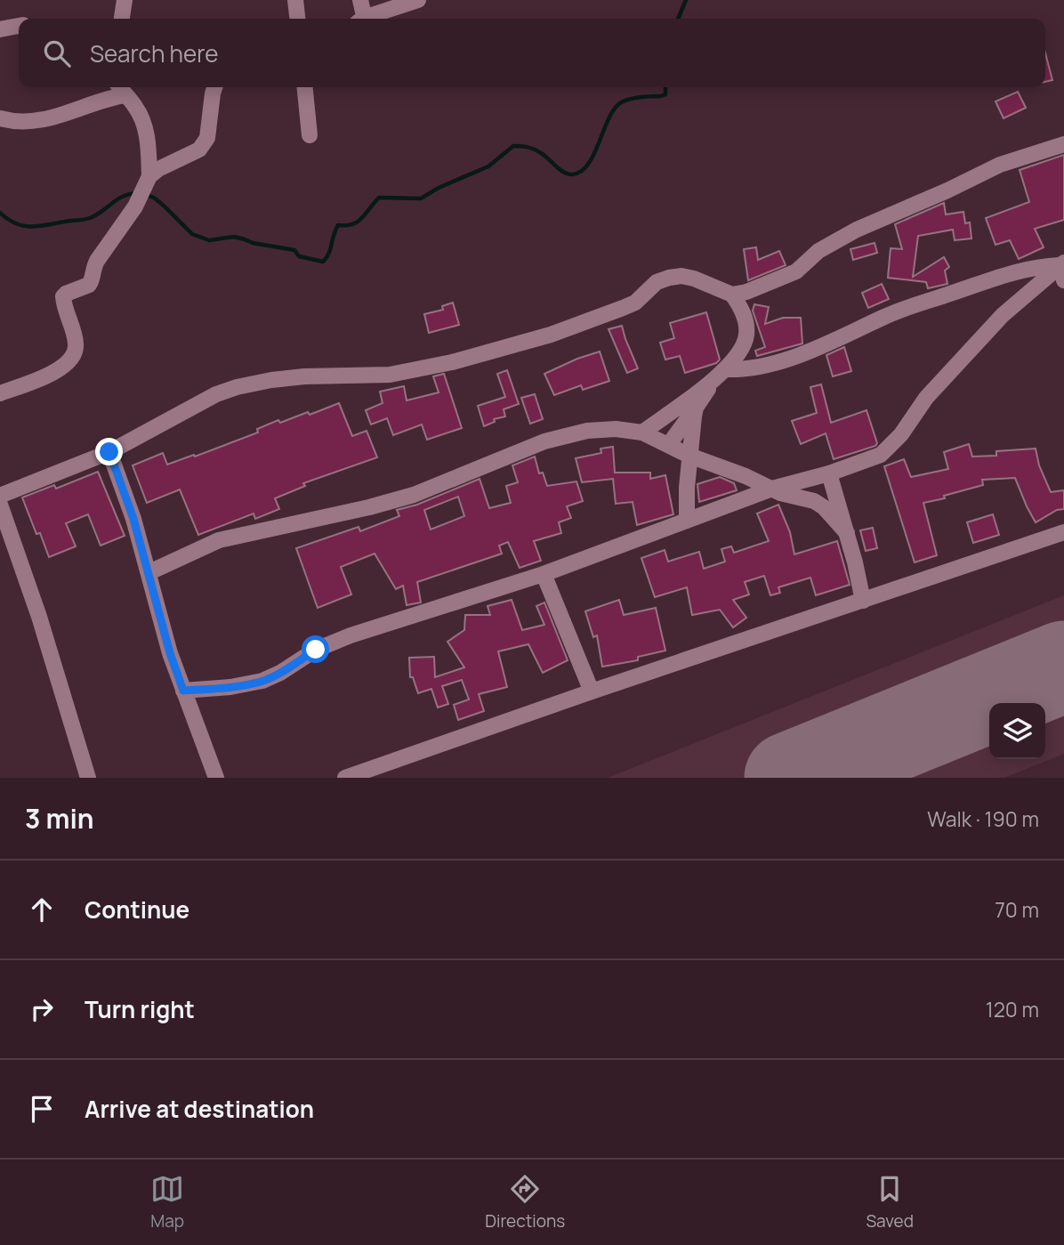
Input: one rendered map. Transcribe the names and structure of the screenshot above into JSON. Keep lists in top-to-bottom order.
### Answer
{
  "page": {
    "search": "Search here",
    "heading": ["3 min", "Walk · 190 m"],
    "list": [
      ["Continue", "70 m"],
      ["Turn right", "120 m"],
      "Arrive at destination"
    ],
    "nav": ["Map", "Directions", "Saved"]
  }
}
